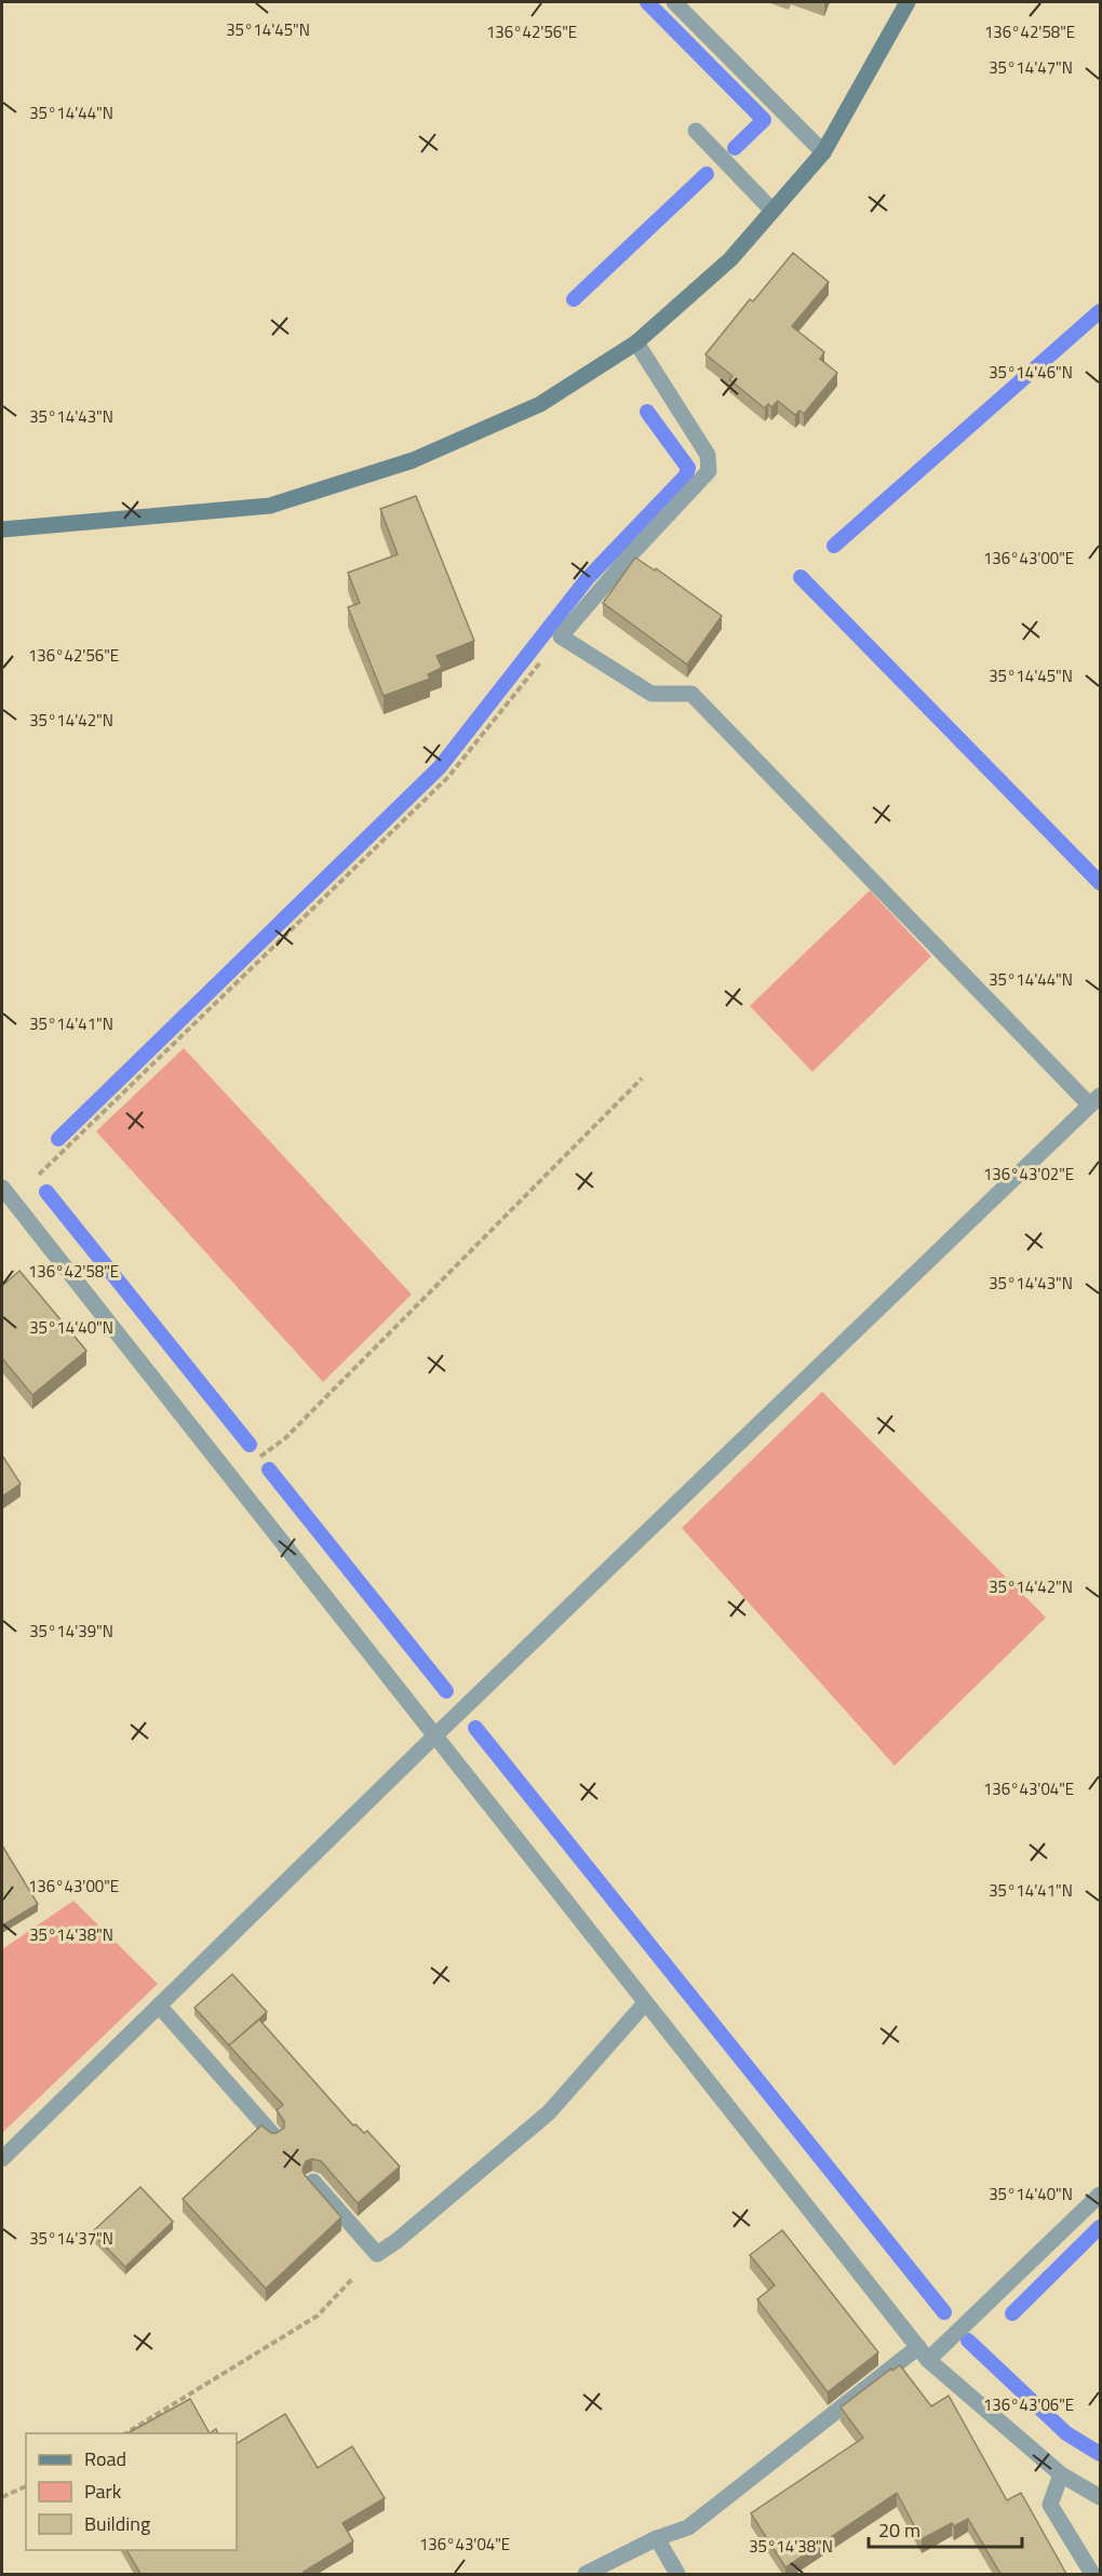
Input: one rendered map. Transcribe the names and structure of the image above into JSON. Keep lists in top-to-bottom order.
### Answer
{
  "legend": ["Road", "Park", "Building"],
  "scale_bar": "20 m",
  "coordinates": [
    "35°14'45\"N",
    "136°42'56\"E",
    "136°42'58\"E",
    "35°14'47\"N",
    "35°14'44\"N",
    "35°14'46\"N",
    "35°14'43\"N",
    "136°43'00\"E",
    "35°14'42\"N",
    "35°14'41\"N",
    "136°43'02\"E",
    "35°14'40\"N",
    "35°14'39\"N",
    "136°43'04\"E",
    "35°14'38\"N",
    "35°14'37\"N",
    "136°43'06\"E"
  ]
}
